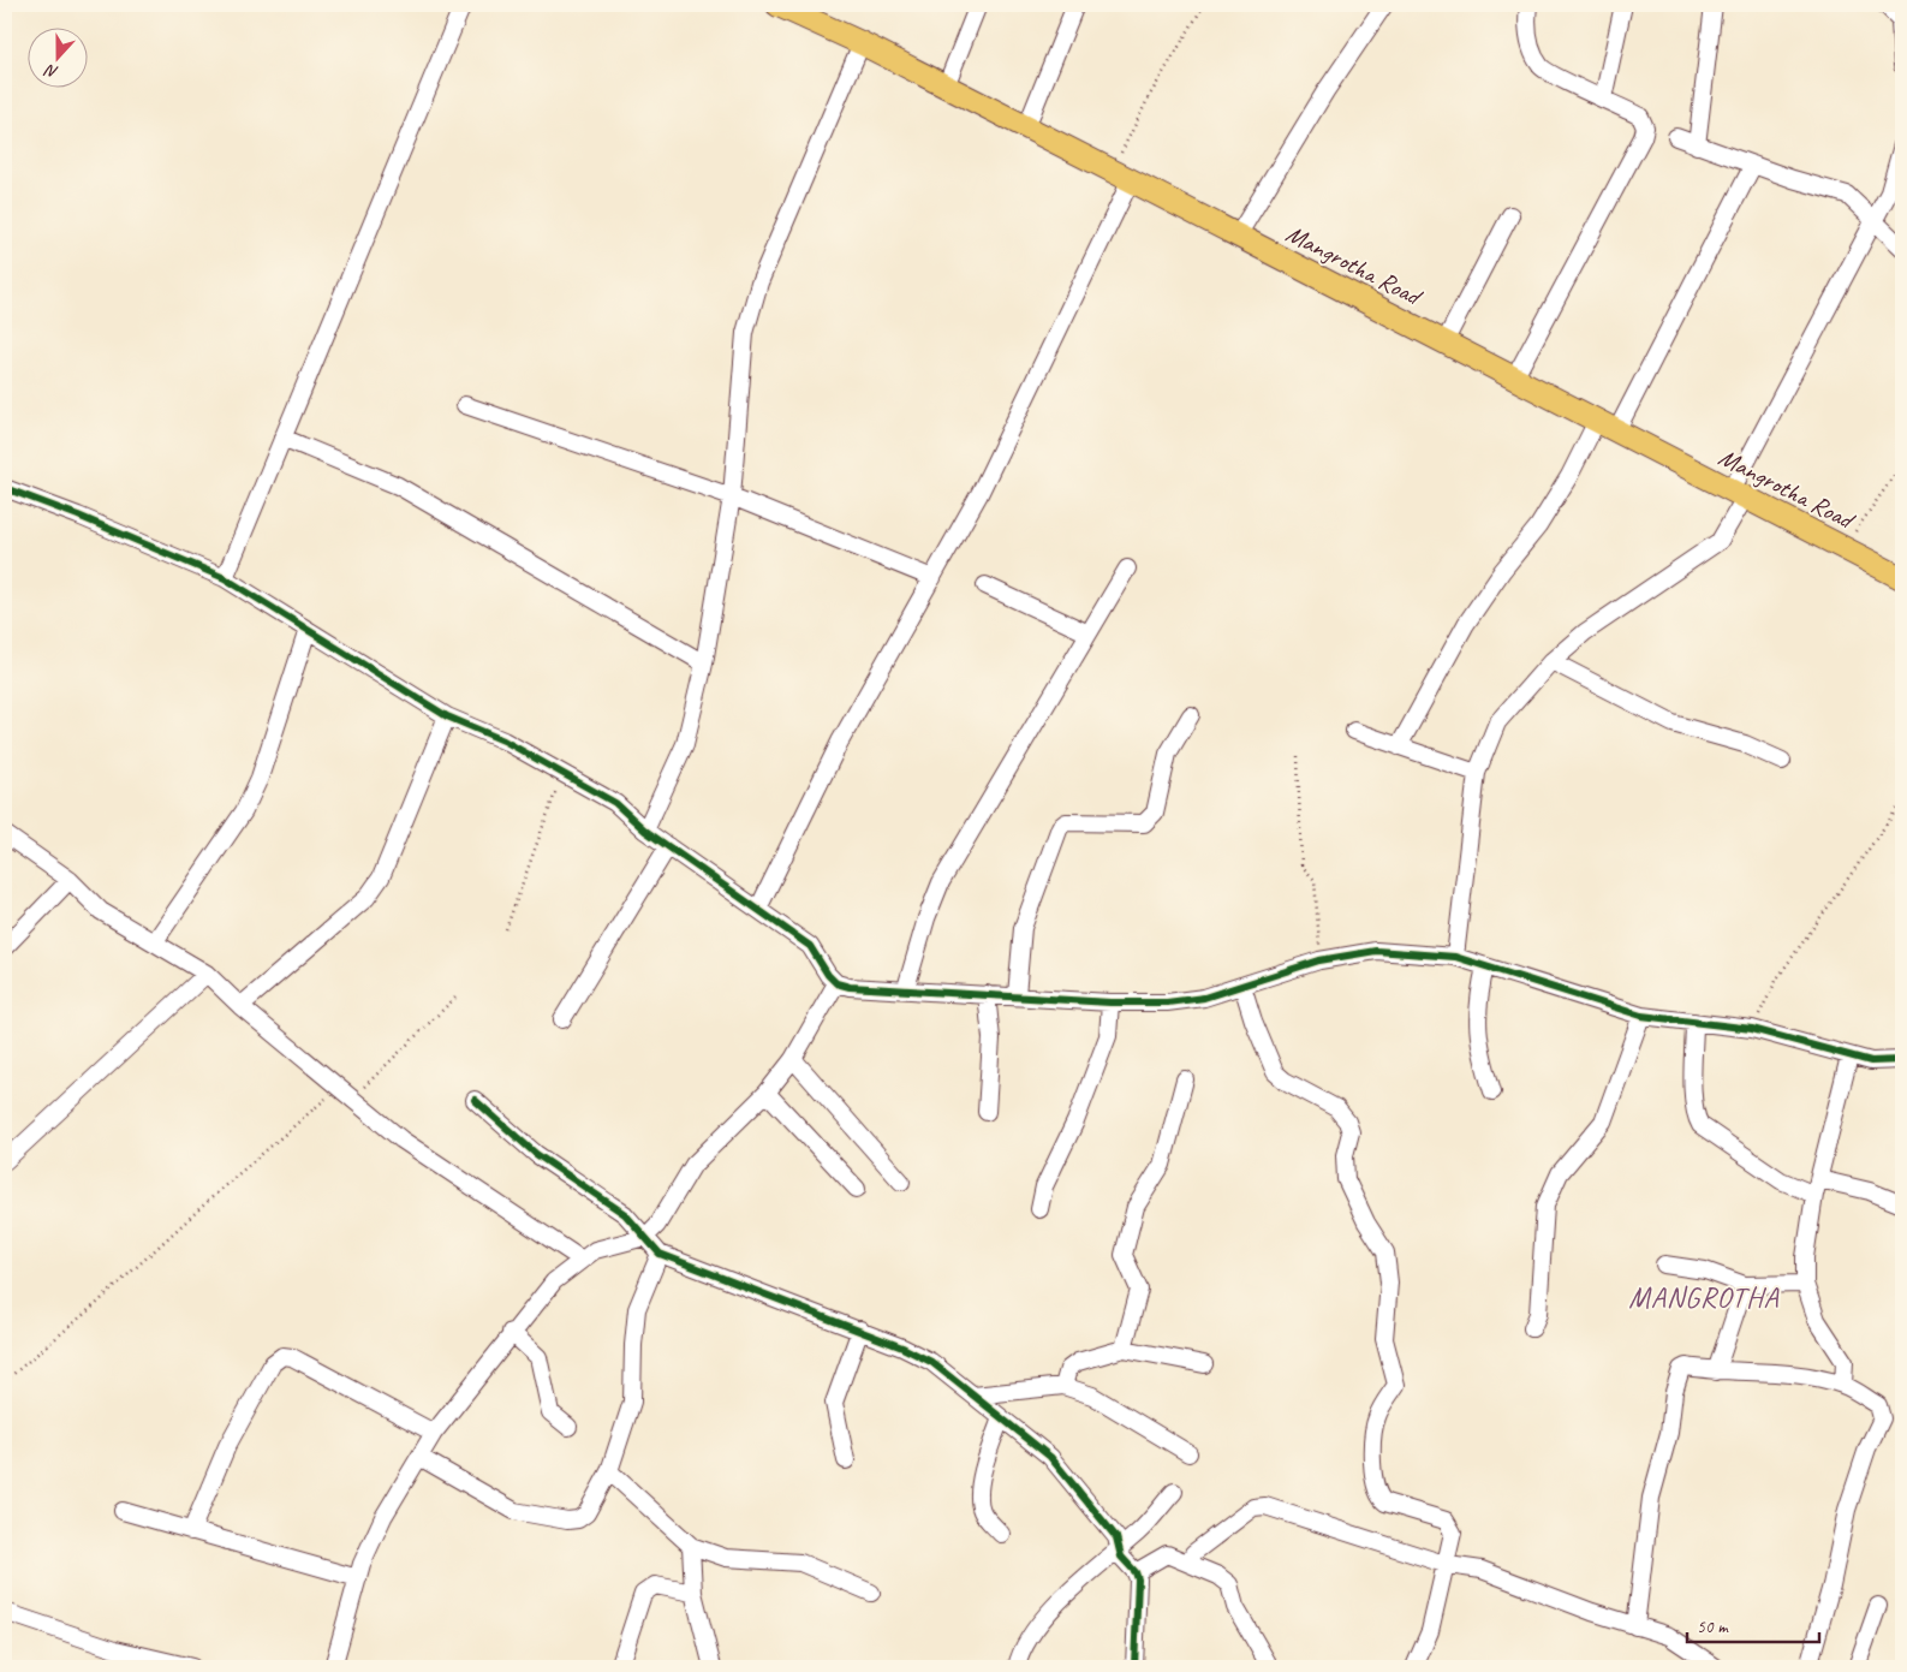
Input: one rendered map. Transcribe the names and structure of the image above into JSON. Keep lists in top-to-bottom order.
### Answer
{
  "streets": {
    "main road": ["Mangrotha Road"]
  },
  "districts": ["MANGROTHA"],
  "scale_bar": "50 m",
  "north": "bottom"
}
